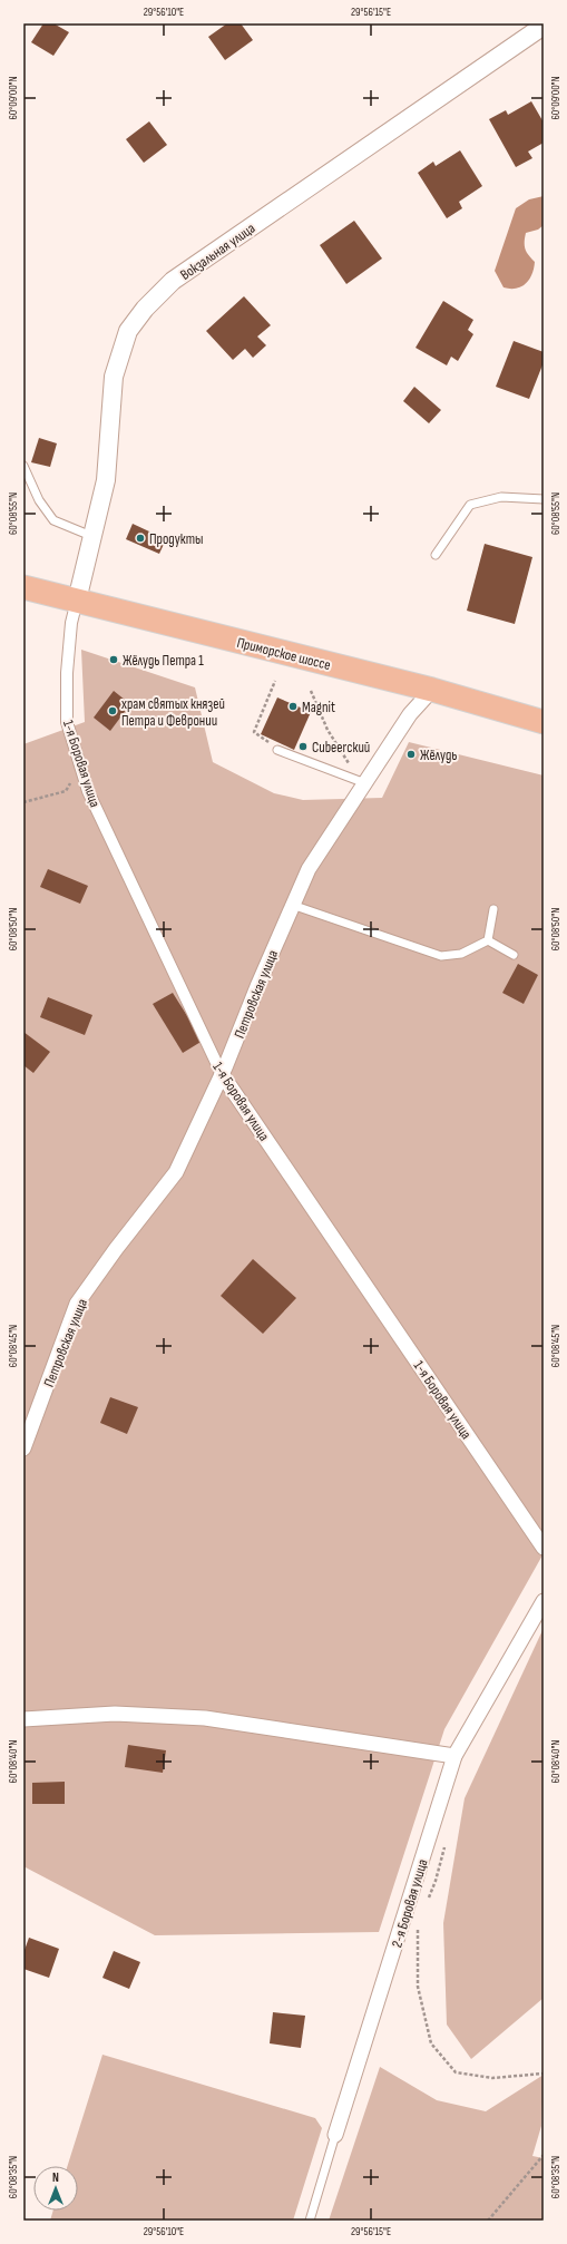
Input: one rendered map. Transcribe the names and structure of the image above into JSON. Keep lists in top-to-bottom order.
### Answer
{
  "streets": {
    "main road": ["Приморское шоссе"],
    "street": [
      "Вокзальная улица",
      "1-я Боровая улица",
      "Петровская улица",
      "2-я Боровая улица"
    ]
  },
  "crossings": [
    ["Вокзальная улица", "Приморское шоссе"],
    ["Вокзальная улица", "1-я Боровая улица"],
    ["Приморское шоссе", "1-я Боровая улица"],
    ["Приморское шоссе", "Петровская улица"],
    ["1-я Боровая улица", "Петровская улица"]
  ],
  "places": [
    "Продукты",
    "Жёлудь Петра 1",
    "Magnit",
    "храм святых князей Петра и Февронии",
    "Сиbeerский",
    "Жёлудь"
  ],
  "north": "top",
  "coordinates": [
    "29°56'10\"E",
    "29°56'15\"E",
    "60°09'00\"N",
    "60°08'55\"N",
    "60°08'50\"N",
    "60°08'45\"N",
    "60°08'40\"N",
    "60°08'35\"N"
  ]
}
